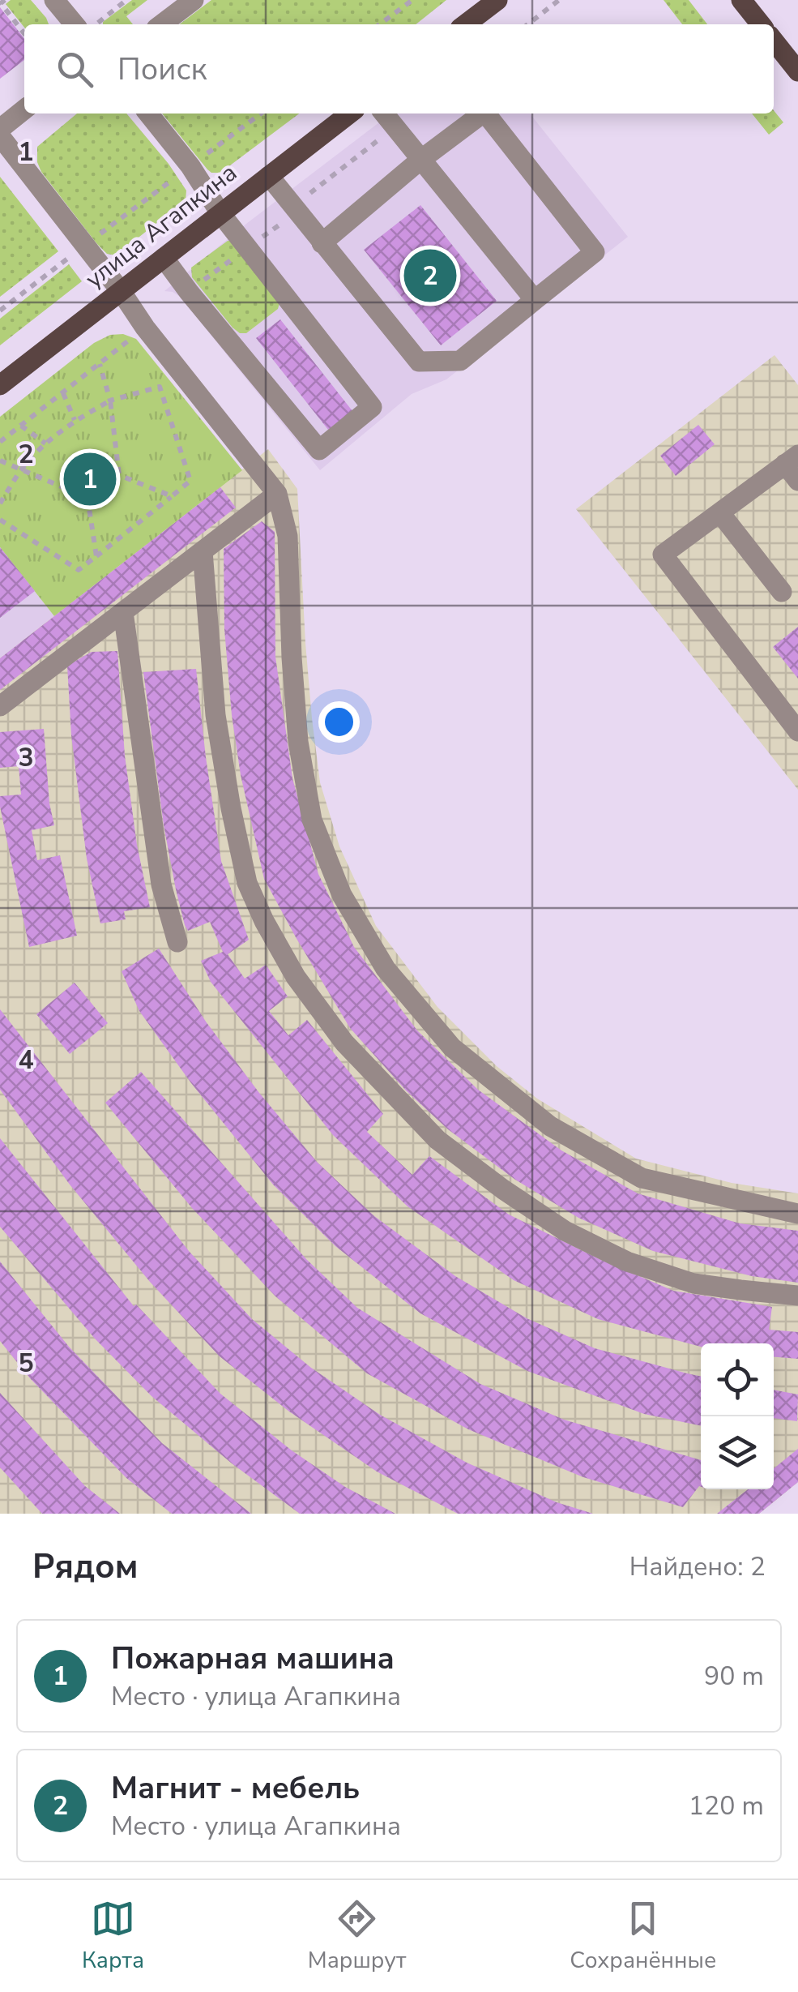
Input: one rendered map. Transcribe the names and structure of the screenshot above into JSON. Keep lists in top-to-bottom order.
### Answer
{
  "streets": {
    "main road": ["улица Агапкина"]
  },
  "page": {
    "search": "Поиск",
    "pins": ["2", "1"],
    "heading": ["Рядом", "Найдено: 2"],
    "list": [
      {
        "mark": "1",
        "name": "Пожарная машина",
        "note": "Место · улица Агапкина",
        "value": "90 m"
      },
      {
        "mark": "2",
        "name": "Магнит - мебель",
        "note": "Место · улица Агапкина",
        "value": "120 m"
      }
    ],
    "nav": ["Карта", "Маршрут", "Сохранённые"]
  },
  "grid": {
    "rows": [
      "1",
      "2",
      "3",
      "4",
      "5"
    ]
  }
}
